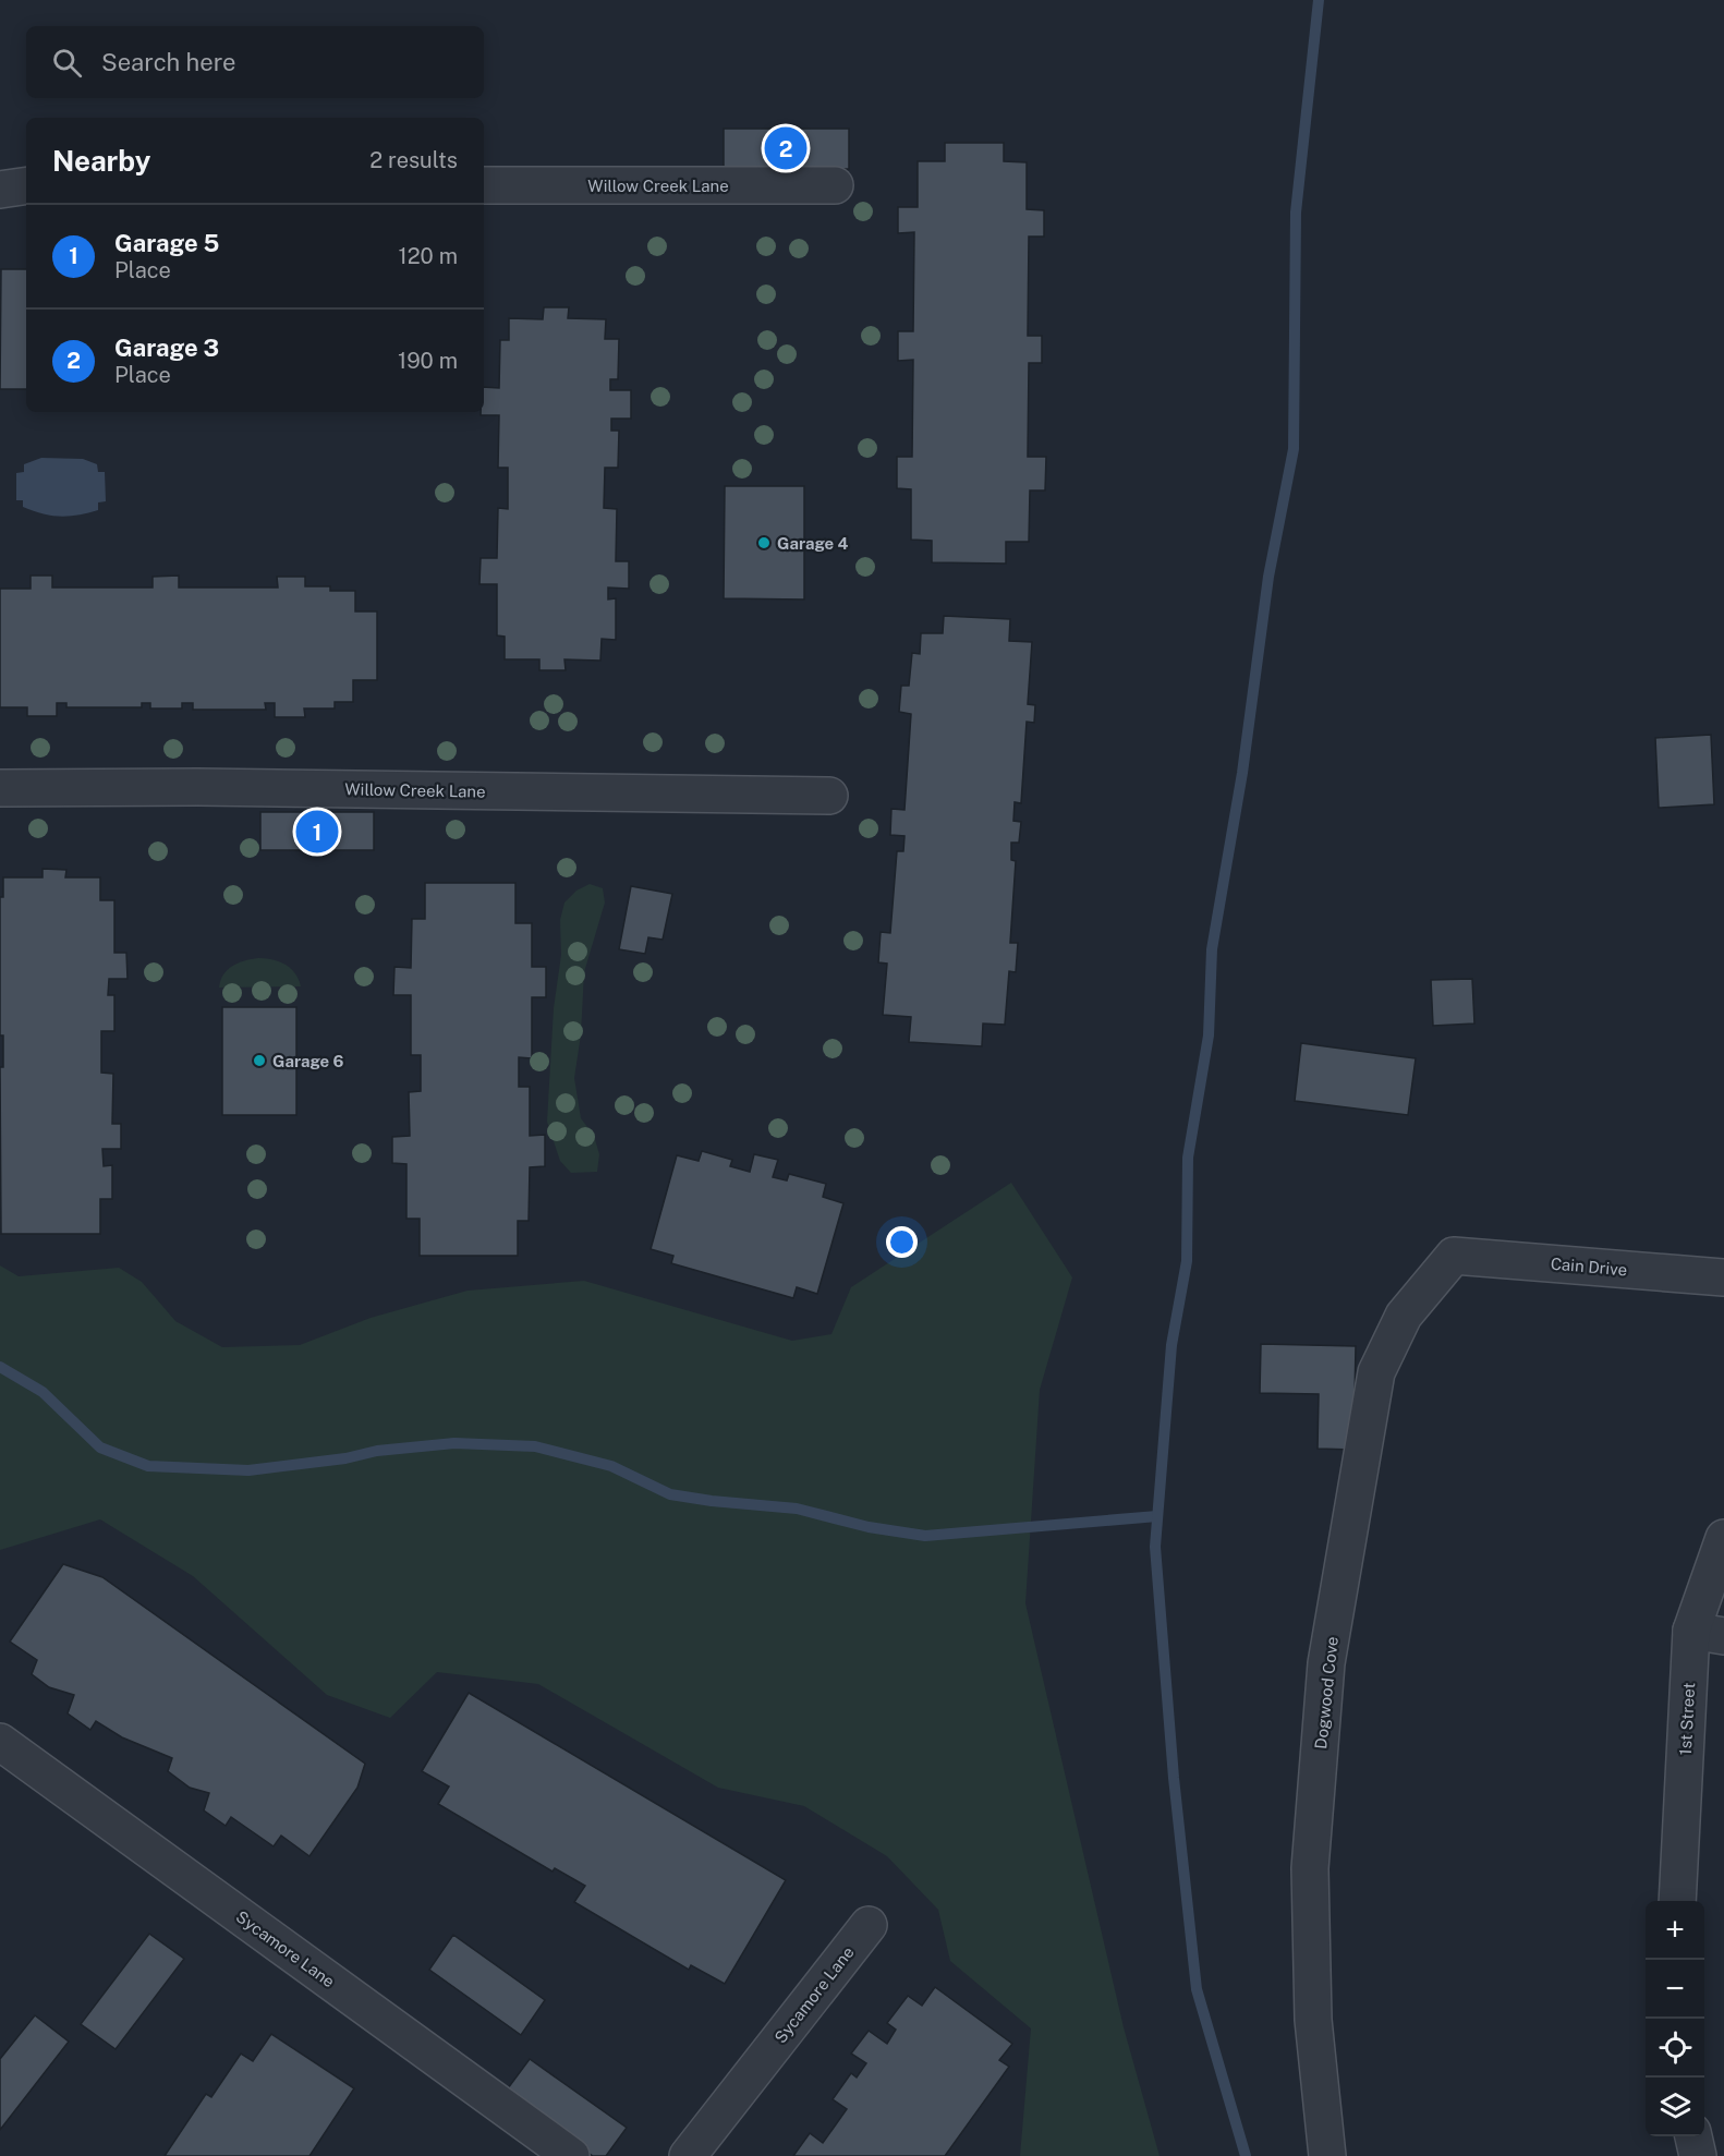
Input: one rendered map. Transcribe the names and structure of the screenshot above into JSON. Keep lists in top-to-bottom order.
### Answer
{
  "streets": {
    "street": [
      "Willow Creek Lane",
      "Cain Drive",
      "Dogwood Cove",
      "1st Street",
      "Sycamore Lane"
    ]
  },
  "crossings": [
    ["Cain Drive", "Dogwood Cove"]
  ],
  "places": ["Garage 4", "Garage 6"],
  "page": {
    "search": "Search here",
    "heading": ["Nearby", "2 results"],
    "pins": ["2", "1"],
    "list": [
      {
        "mark": "1",
        "name": "Garage 5",
        "note": "Place",
        "value": "120 m"
      },
      {
        "mark": "2",
        "name": "Garage 3",
        "note": "Place",
        "value": "190 m"
      }
    ],
    "map_buttons": ["+", "−"]
  }
}
